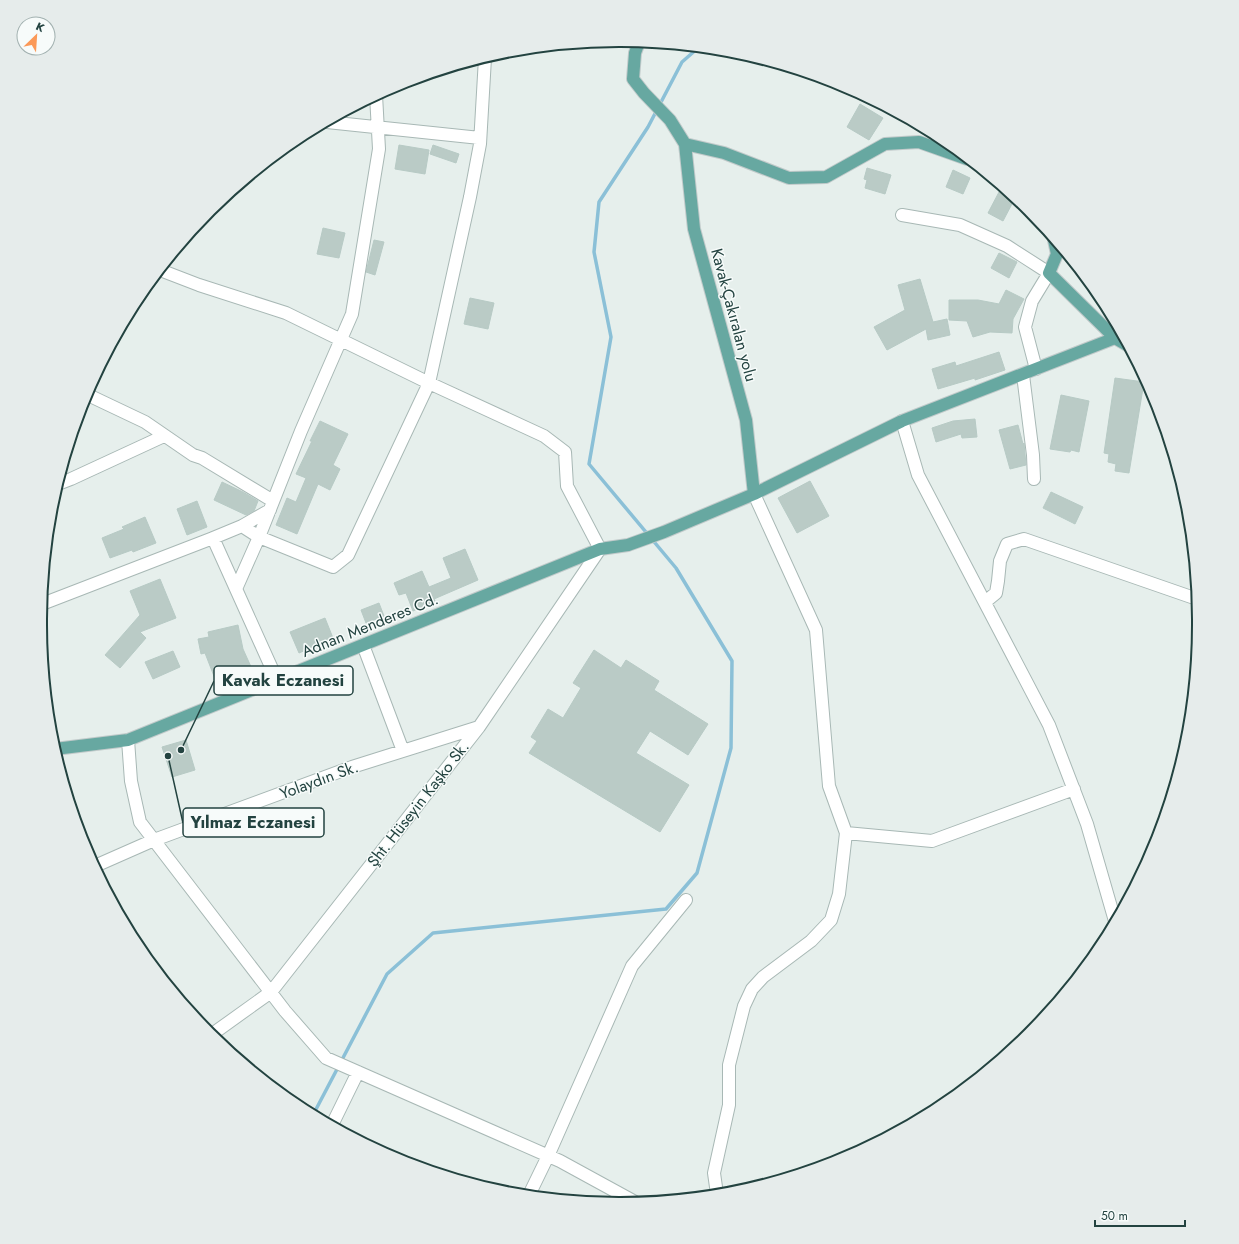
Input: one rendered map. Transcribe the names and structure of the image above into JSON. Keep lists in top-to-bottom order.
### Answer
{
  "streets": {
    "main road": ["Kavak-Çakıralan yolu", "Adnan Menderes Cd."],
    "street": ["Yolaydın Sk.", "Şht. Hüseyin Kaşko Sk."]
  },
  "crossings": [
    ["Kavak-Çakıralan yolu", "Adnan Menderes Cd."],
    ["Adnan Menderes Cd.", "Şht. Hüseyin Kaşko Sk."],
    ["Yolaydın Sk.", "Şht. Hüseyin Kaşko Sk."]
  ],
  "places": ["Kavak Eczanesi", "Yılmaz Eczanesi"],
  "scale_bar": "50 m",
  "north": "top right"
}
